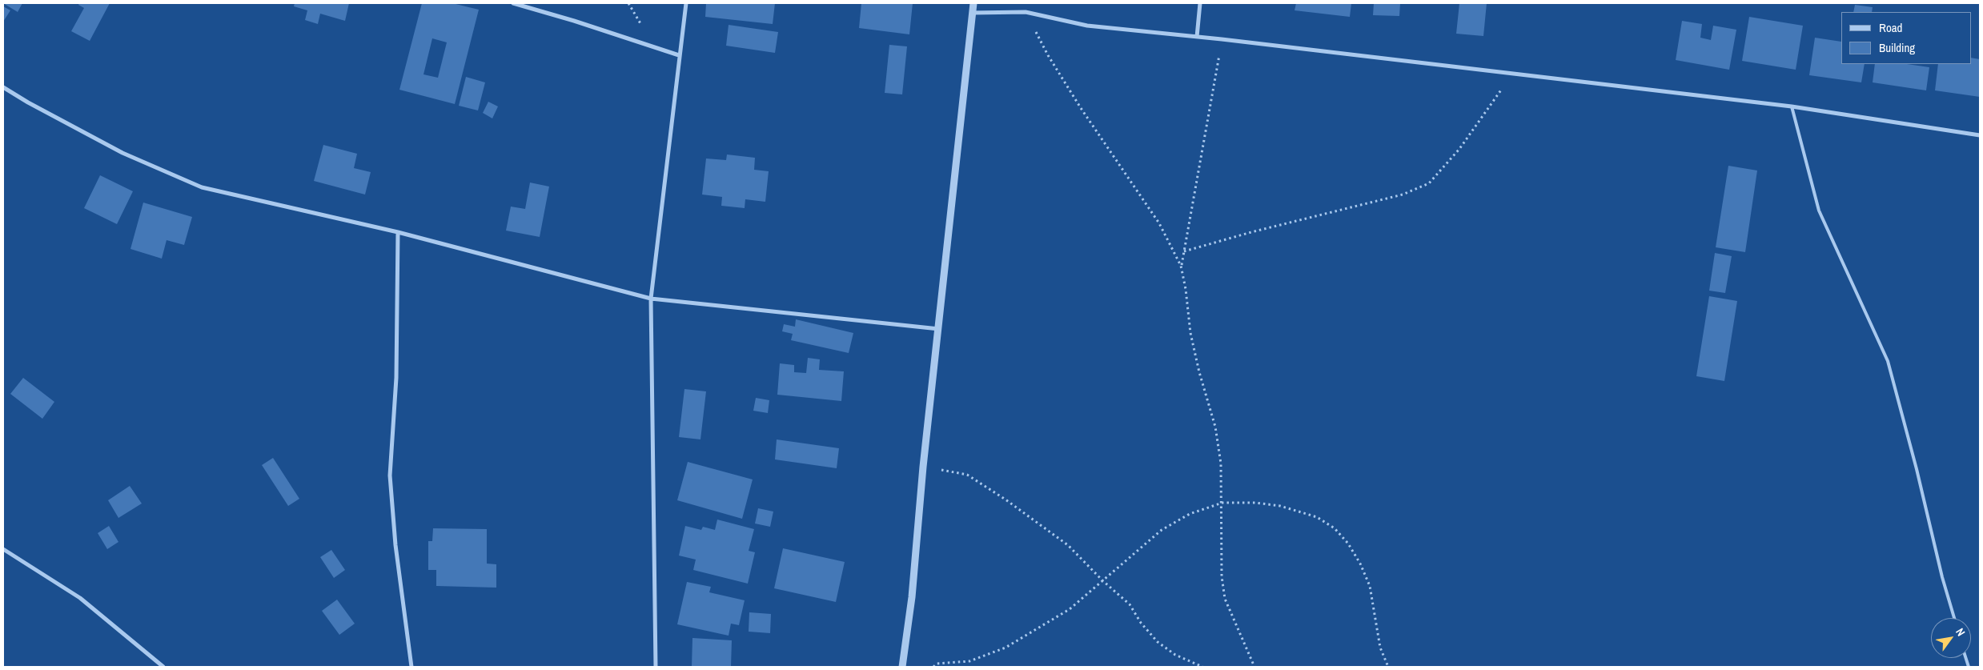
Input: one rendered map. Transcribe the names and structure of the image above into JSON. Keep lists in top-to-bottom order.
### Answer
{
  "legend": ["Road", "Building"],
  "north": "top right"
}
